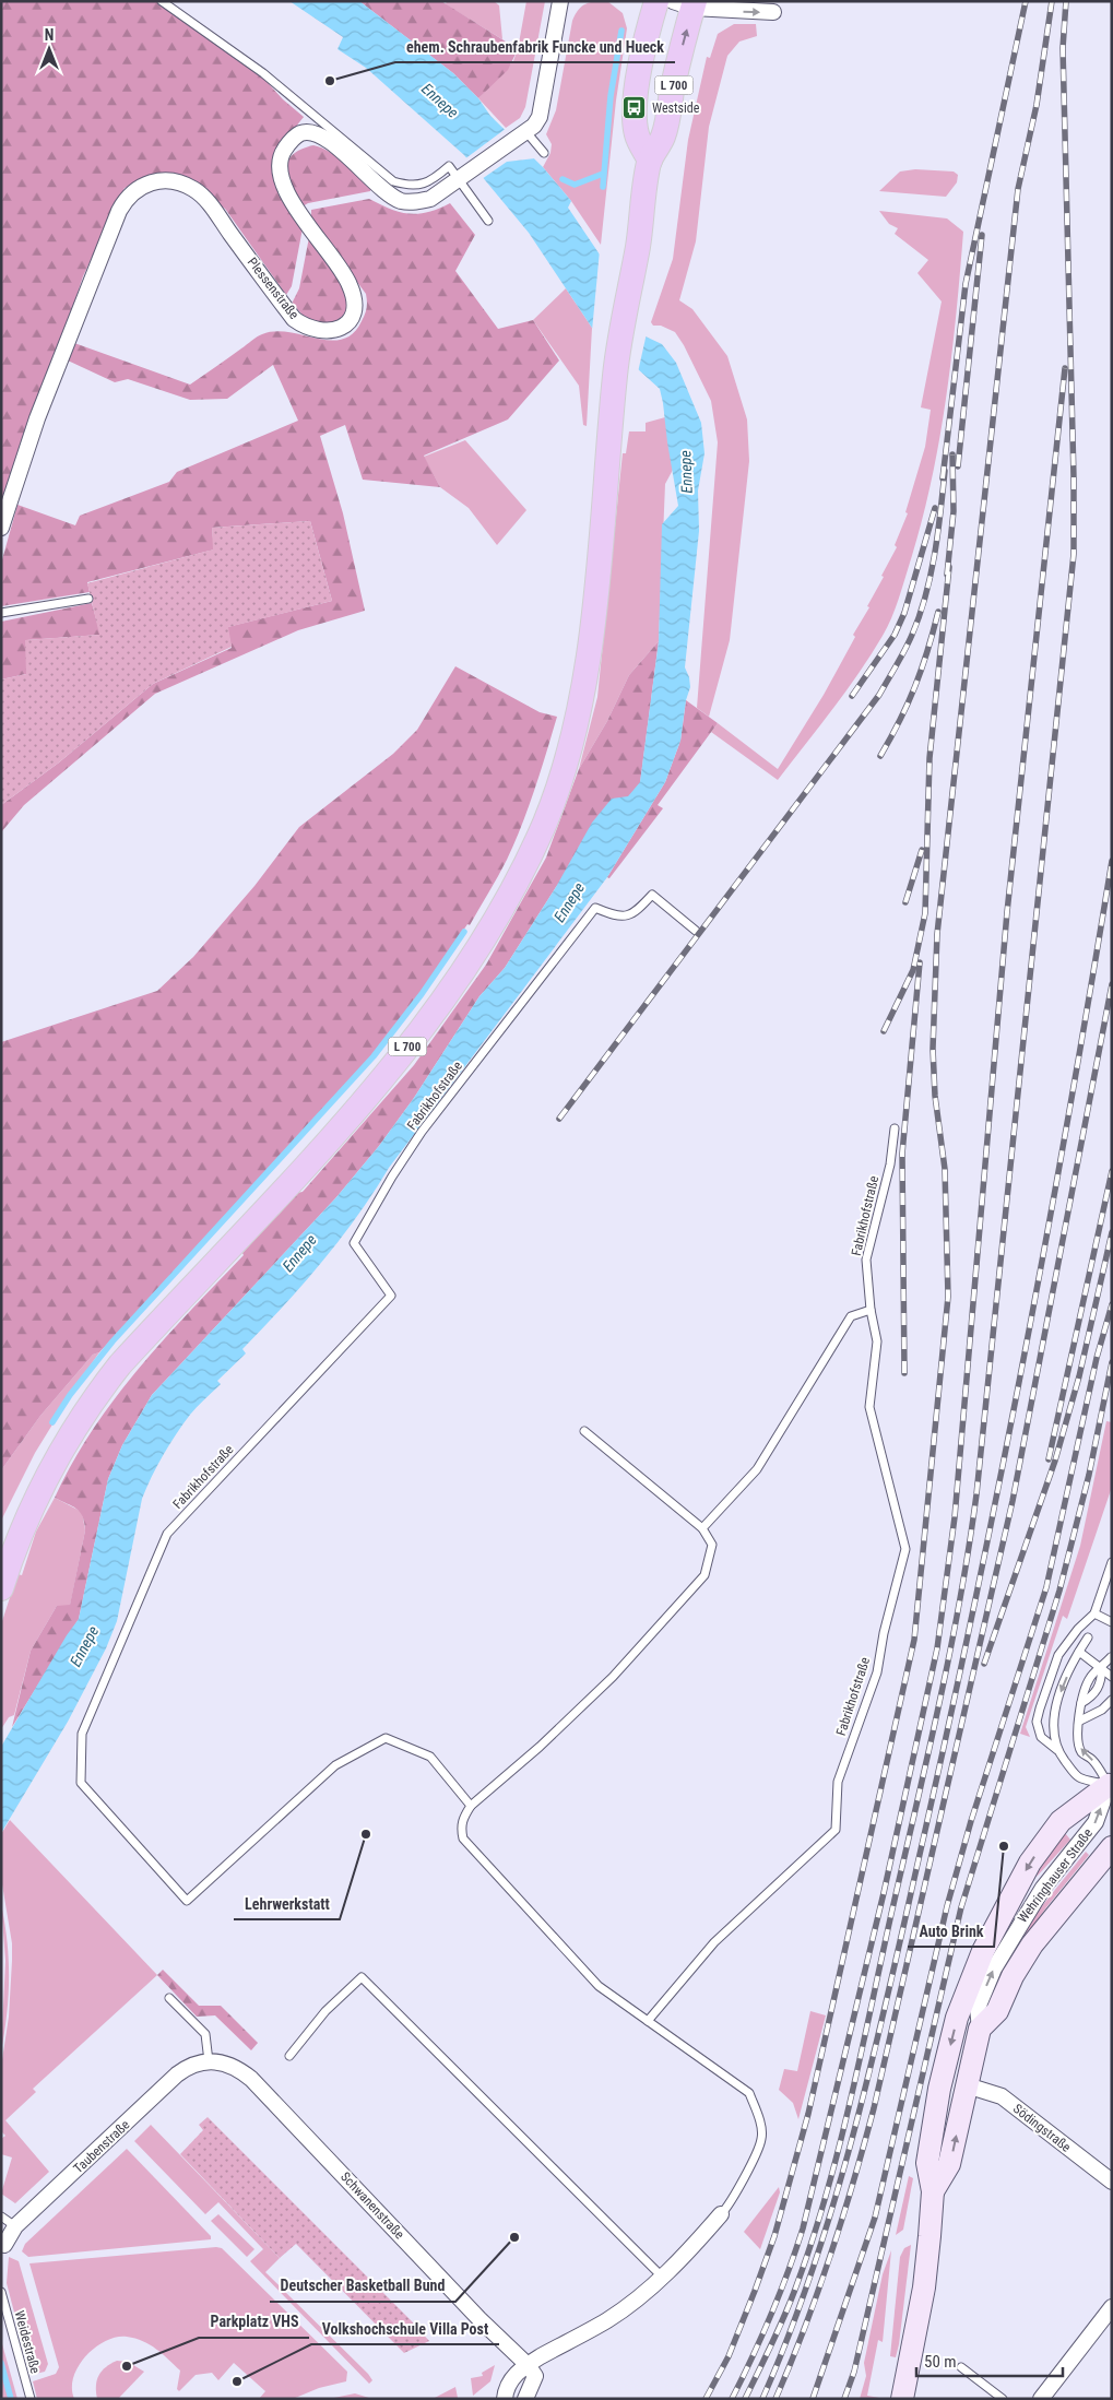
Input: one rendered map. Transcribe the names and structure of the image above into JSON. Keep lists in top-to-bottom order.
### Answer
{
  "streets": {
    "main road": ["L 700", "Wehringhauser Straße"],
    "street": [
      "Plessenstraße",
      "Södingstraße",
      "Taubenstraße",
      "Schwanenstraße"
    ],
    "lane": ["Fabrikhofstraße", "Weidestraße"]
  },
  "crossings": [
    ["Wehringhauser Straße", "Södingstraße"],
    ["Taubenstraße", "Schwanenstraße"]
  ],
  "water": ["Ennepe"],
  "places": {
    "other": [
      "ehem. Schraubenfabrik Funcke und Hueck",
      "Lehrwerkstatt",
      "Auto Brink",
      "Deutscher Basketball Bund",
      "Parkplatz VHS",
      "Volkshochschule Villa Post"
    ],
    "bus stop": ["Westside"]
  },
  "scale_bar": "50 m",
  "north": "top"
}
